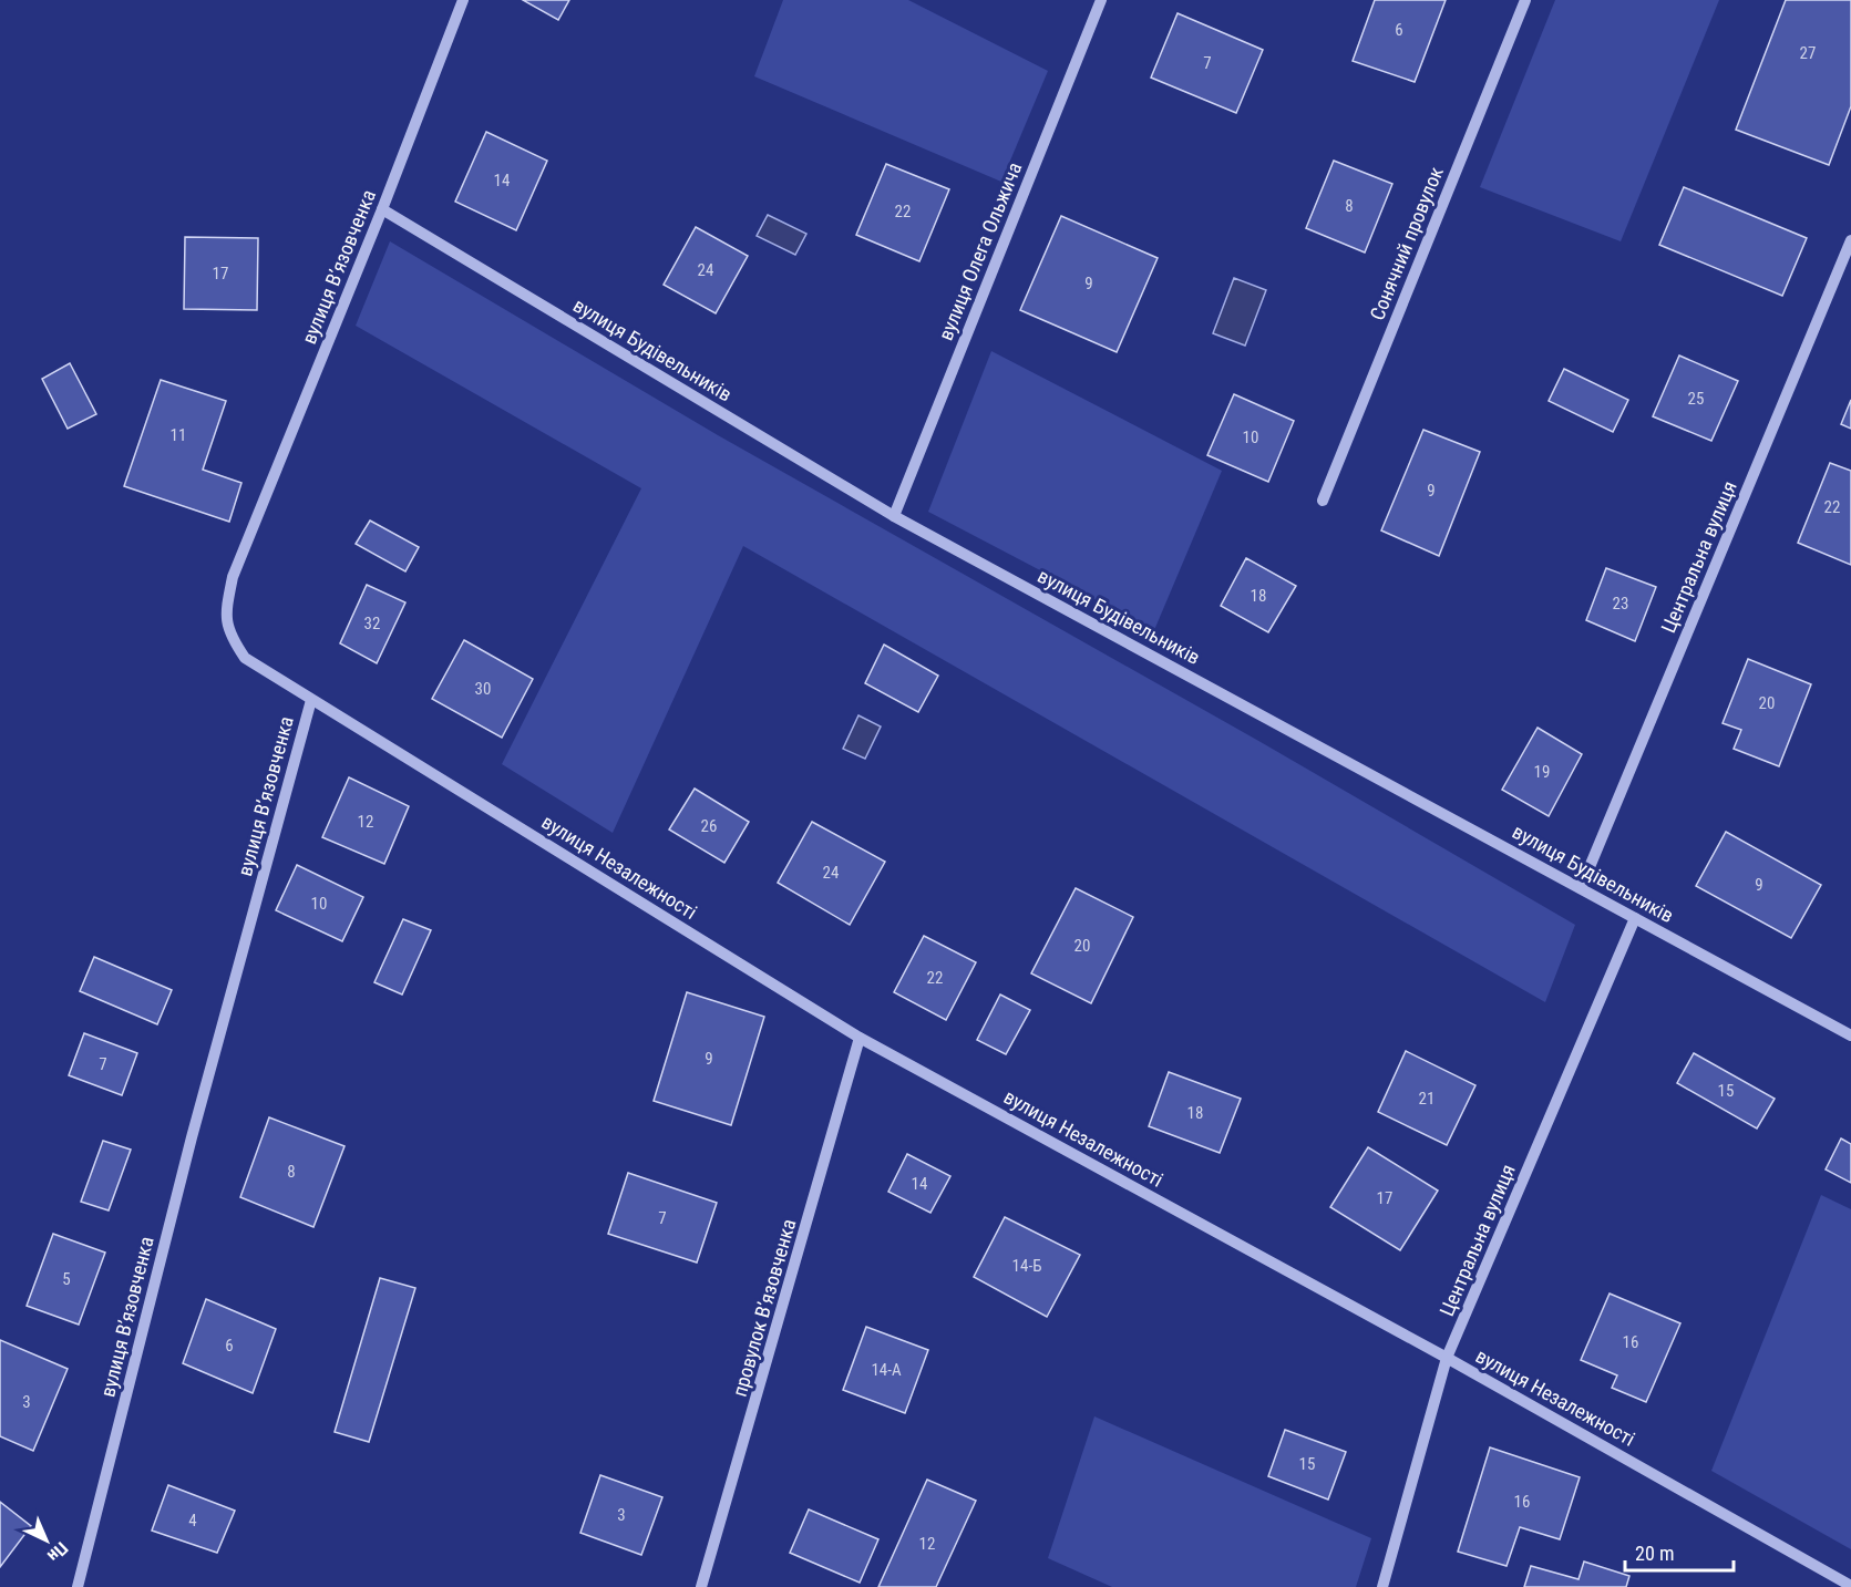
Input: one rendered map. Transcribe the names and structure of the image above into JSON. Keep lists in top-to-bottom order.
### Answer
{
  "streets": {
    "street": [
      "Сонячний провулок",
      "вулиця Олега Ольжича",
      "вулиця Вʼязовченка",
      "вулиця Будівельників",
      "Центральна вулиця",
      "вулиця Незалежності",
      "провулок Вʼязовченка"
    ]
  },
  "crossings": [
    ["вулиця Олега Ольжича", "вулиця Будівельників"],
    ["вулиця Вʼязовченка", "вулиця Будівельників"],
    ["вулиця Вʼязовченка", "вулиця Незалежності"],
    ["вулиця Будівельників", "Центральна вулиця"],
    ["Центральна вулиця", "вулиця Незалежності"],
    ["вулиця Незалежності", "провулок Вʼязовченка"]
  ],
  "house_numbers": [
    "6",
    "27",
    "7",
    "14",
    "8",
    "22",
    "24",
    "17",
    "9",
    "25",
    "11",
    "10",
    "9",
    "22",
    "18",
    "23",
    "32",
    "30",
    "20",
    "19",
    "12",
    "26",
    "24",
    "9",
    "10",
    "20",
    "22",
    "9",
    "7",
    "15",
    "21",
    "18",
    "8",
    "14",
    "17",
    "7",
    "14-Б",
    "5",
    "16",
    "6",
    "14-А",
    "3",
    "15",
    "16",
    "3",
    "4",
    "12"
  ],
  "scale_bar": "20 m",
  "north": "bottom right"
}
